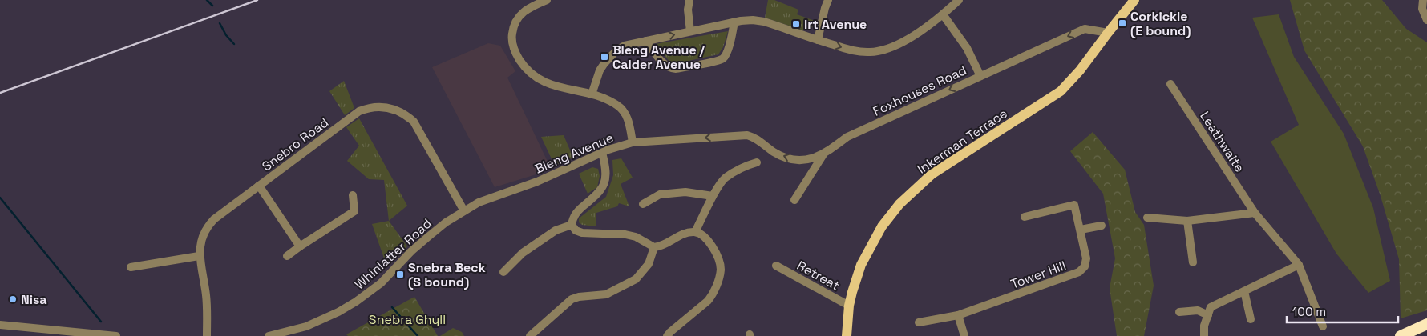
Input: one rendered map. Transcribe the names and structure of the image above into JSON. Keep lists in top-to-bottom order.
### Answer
{
  "streets": {
    "main road": ["Inkerman Terrace"],
    "street": [
      "Foxhouses Road",
      "Leathwaite",
      "Snebro Road",
      "Bleng Avenue",
      "Whinlatter Road",
      "Tower Hill",
      "Retreat"
    ]
  },
  "crossings": [
    ["Foxhouses Road", "Inkerman Terrace"],
    ["Foxhouses Road", "Bleng Avenue"],
    ["Inkerman Terrace", "Retreat"],
    ["Snebro Road", "Bleng Avenue"],
    ["Snebro Road", "Whinlatter Road"],
    ["Bleng Avenue", "Whinlatter Road"]
  ],
  "one_way": ["Foxhouses Road"],
  "parks": ["Snebra Ghyll"],
  "places": {
    "transit": [
      "Corkickle (E bound)",
      "Irt Avenue",
      "Bleng Avenue / Calder Avenue",
      "Snebra Beck (S bound)"
    ],
    "other": ["Nisa"]
  },
  "scale_bar": "100 m"
}
